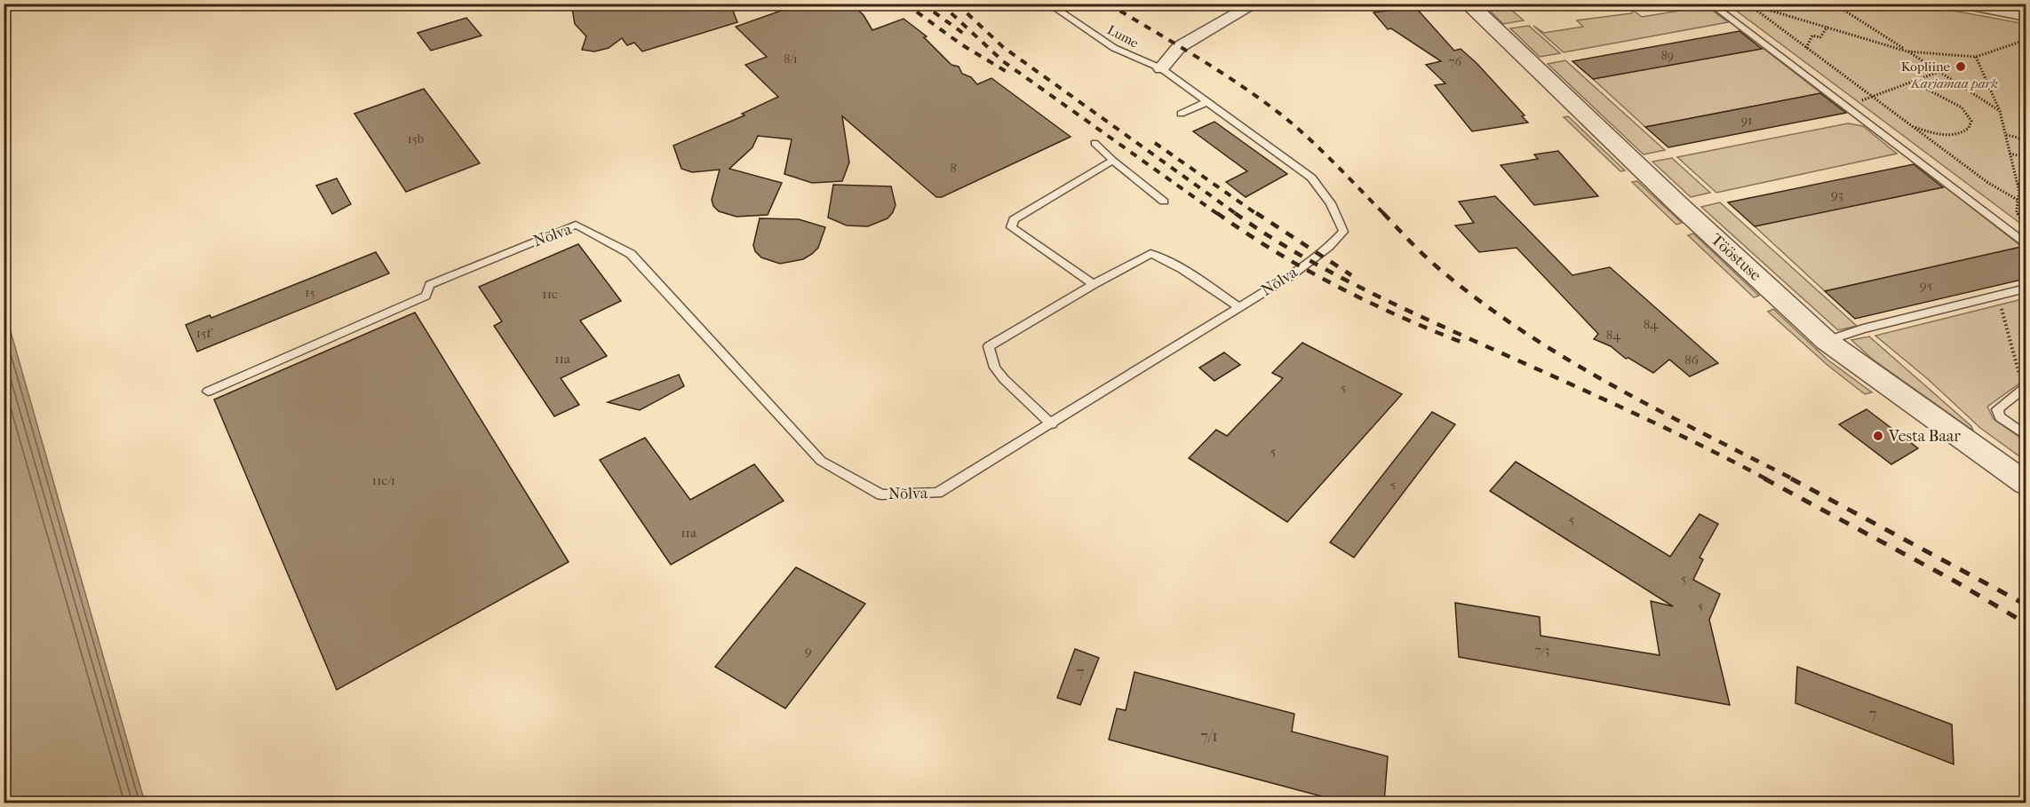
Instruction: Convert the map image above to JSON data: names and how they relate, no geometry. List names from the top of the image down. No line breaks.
{"streets":{"street":["Tööstuse"],"lane":["Lume","Nõlva"]},"crossings":[["Lume","Nõlva"]],"parks":["Karjamaa park"],"places":["Kopliine","Vesta Baar"],"house_numbers":["89","8/1","76","91","15b","8","93","95","15","11c","84","15f","84","11a","86","5","5","11c/1","5","5","11a","5","5","7/3","9","7","7","7/1"]}
